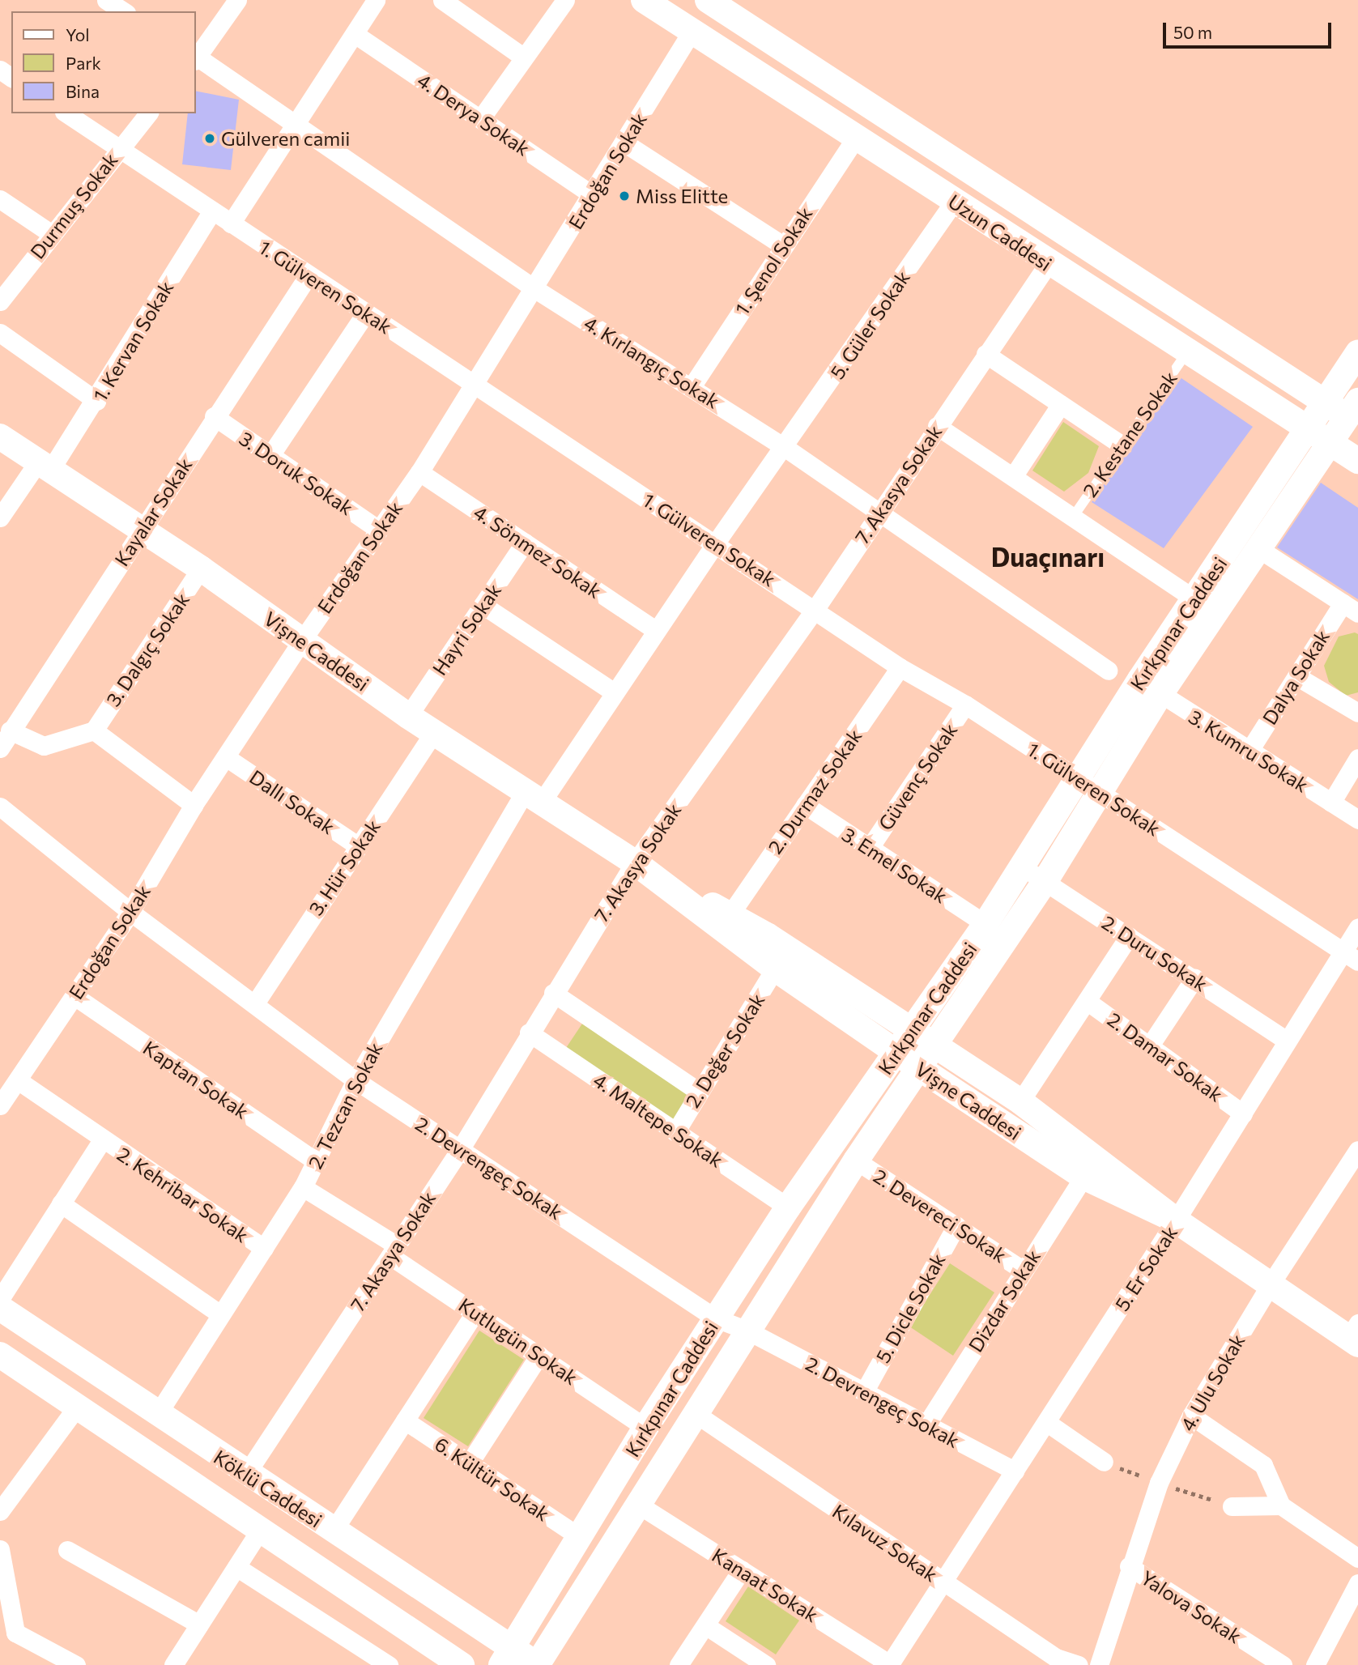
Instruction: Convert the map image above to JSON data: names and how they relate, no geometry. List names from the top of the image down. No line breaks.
{"streets":{"main road":["Uzun Caddesi","Kırkpınar Caddesi","Vişne Caddesi","Köklü Caddesi"],"street":["4. Derya Sokak","Erdoğan Sokak","Durmuş Sokak","1. Şenol Sokak","1. Gülveren Sokak","5. Güler Sokak","1. Kervan Sokak","4. Kırlangıç Sokak","2. Kestane Sokak","3. Doruk Sokak","7. Akasya Sokak","Kayalar Sokak","4. Sönmez Sokak","Hayri Sokak","3. Dalgıç Sokak","Dalya Sokak","3. Kumru Sokak","Güvenç Sokak","2. Durmaz Sokak","Dallı Sokak","3. Emel Sokak","3. Hür Sokak","2. Duru Sokak","2. Değer Sokak","2. Damar Sokak","Kaptan Sokak","2. Tezcan Sokak","4. Maltepe Sokak","2. Devrengeç Sokak","2. Kehribar Sokak","2. Devereci Sokak","5. Er Sokak","Dizdar Sokak","5. Dicle Sokak","Kutlugün Sokak","4. Ulu Sokak","6. Kültür Sokak","Kılavuz Sokak","Kanaat Sokak","Yalova Sokak"]},"crossings":[["4. Derya Sokak","Erdoğan Sokak"],["Erdoğan Sokak","Uzun Caddesi"],["Erdoğan Sokak","1. Gülveren Sokak"],["Erdoğan Sokak","4. Kırlangıç Sokak"],["Erdoğan Sokak","3. Doruk Sokak"],["Erdoğan Sokak","4. Sönmez Sokak"],["Erdoğan Sokak","Vişne Caddesi"],["Erdoğan Sokak","Dallı Sokak"],["Erdoğan Sokak","Kaptan Sokak"],["Erdoğan Sokak","2. Devrengeç Sokak"],["Erdoğan Sokak","2. Kehribar Sokak"],["Durmuş Sokak","1. Gülveren Sokak"],["Uzun Caddesi","1. Şenol Sokak"],["Uzun Caddesi","5. Güler Sokak"],["Uzun Caddesi","2. Kestane Sokak"],["Uzun Caddesi","7. Akasya Sokak"],["Uzun Caddesi","Kırkpınar Caddesi"],["1. Şenol Sokak","4. Kırlangıç Sokak"],["1. Gülveren Sokak","5. Güler Sokak"],["1. Gülveren Sokak","1. Kervan Sokak"],["1. Gülveren Sokak","7. Akasya Sokak"],["1. Gülveren Sokak","Kayalar Sokak"],["1. Gülveren Sokak","Kırkpınar Caddesi"],["1. Gülveren Sokak","Güvenç Sokak"],["1. Gülveren Sokak","2. Durmaz Sokak"],["1. Gülveren Sokak","5. Er Sokak"],["5. Güler Sokak","4. Kırlangıç Sokak"],["5. Güler Sokak","4. Sönmez Sokak"],["5. Güler Sokak","2. Tezcan Sokak"],["1. Kervan Sokak","Vişne Caddesi"],["4. Kırlangıç Sokak","7. Akasya Sokak"],["2. Kestane Sokak","7. Akasya Sokak"],["2. Kestane Sokak","Kırkpınar Caddesi"],["3. Doruk Sokak","Kayalar Sokak"],["7. Akasya Sokak","Vişne Caddesi"],["7. Akasya Sokak","4. Maltepe Sokak"],["7. Akasya Sokak","2. Devrengeç Sokak"],["7. Akasya Sokak","Kutlugün Sokak"],["7. Akasya Sokak","Köklü Caddesi"],["Kayalar Sokak","Vişne Caddesi"],["4. Sönmez Sokak","Hayri Sokak"],["4. Sönmez Sokak","2. Tezcan Sokak"],["Kırkpınar Caddesi","Vişne Caddesi"],["Kırkpınar Caddesi","3. Kumru Sokak"],["Kırkpınar Caddesi","3. Emel Sokak"],["Kırkpınar Caddesi","2. Duru Sokak"],["Kırkpınar Caddesi","4. Maltepe Sokak"],["Kırkpınar Caddesi","2. Devrengeç Sokak"],["Kırkpınar Caddesi","2. Devereci Sokak"],["Kırkpınar Caddesi","Kutlugün Sokak"],["Kırkpınar Caddesi","6. Kültür Sokak"],["Kırkpınar Caddesi","Köklü Caddesi"],["Kırkpınar Caddesi","Kılavuz Sokak"],["Kırkpınar Caddesi","Kanaat Sokak"],["Hayri Sokak","Vişne Caddesi"],["3. Dalgıç Sokak","Vişne Caddesi"],["Vişne Caddesi","2. Durmaz Sokak"],["Vişne Caddesi","3. Hür Sokak"],["Vişne Caddesi","2. Değer Sokak"],["Vişne Caddesi","2. Damar Sokak"],["Vişne Caddesi","2. Tezcan Sokak"],["Vişne Caddesi","5. Er Sokak"],["Vişne Caddesi","Dizdar Sokak"],["Vişne Caddesi","4. Ulu Sokak"],["Dalya Sokak","3. Kumru Sokak"],["Güvenç Sokak","3. Emel Sokak"],["2. Durmaz Sokak","3. Emel Sokak"],["Dallı Sokak","3. Hür Sokak"],["3. Hür Sokak","2. Devrengeç Sokak"],["2. Duru Sokak","2. Damar Sokak"],["2. Duru Sokak","5. Er Sokak"],["2. Değer Sokak","4. Maltepe Sokak"],["2. Damar Sokak","5. Er Sokak"],["Kaptan Sokak","2. Tezcan Sokak"],["2. Tezcan Sokak","2. Devrengeç Sokak"],["2. Tezcan Sokak","2. Kehribar Sokak"],["2. Tezcan Sokak","Kutlugün Sokak"],["2. Tezcan Sokak","Köklü Caddesi"],["2. Devrengeç Sokak","5. Er Sokak"],["2. Devrengeç Sokak","Dizdar Sokak"],["2. Devrengeç Sokak","5. Dicle Sokak"],["2. Devereci Sokak","Dizdar Sokak"],["2. Devereci Sokak","5. Dicle Sokak"],["5. Er Sokak","Kılavuz Sokak"],["5. Er Sokak","Kanaat Sokak"],["4. Ulu Sokak","Yalova Sokak"]],"districts":["Duaçınarı"],"places":["Gülveren camii","Miss Elitte"],"legend":["Yol","Park","Bina"],"scale_bar":"50 m"}
